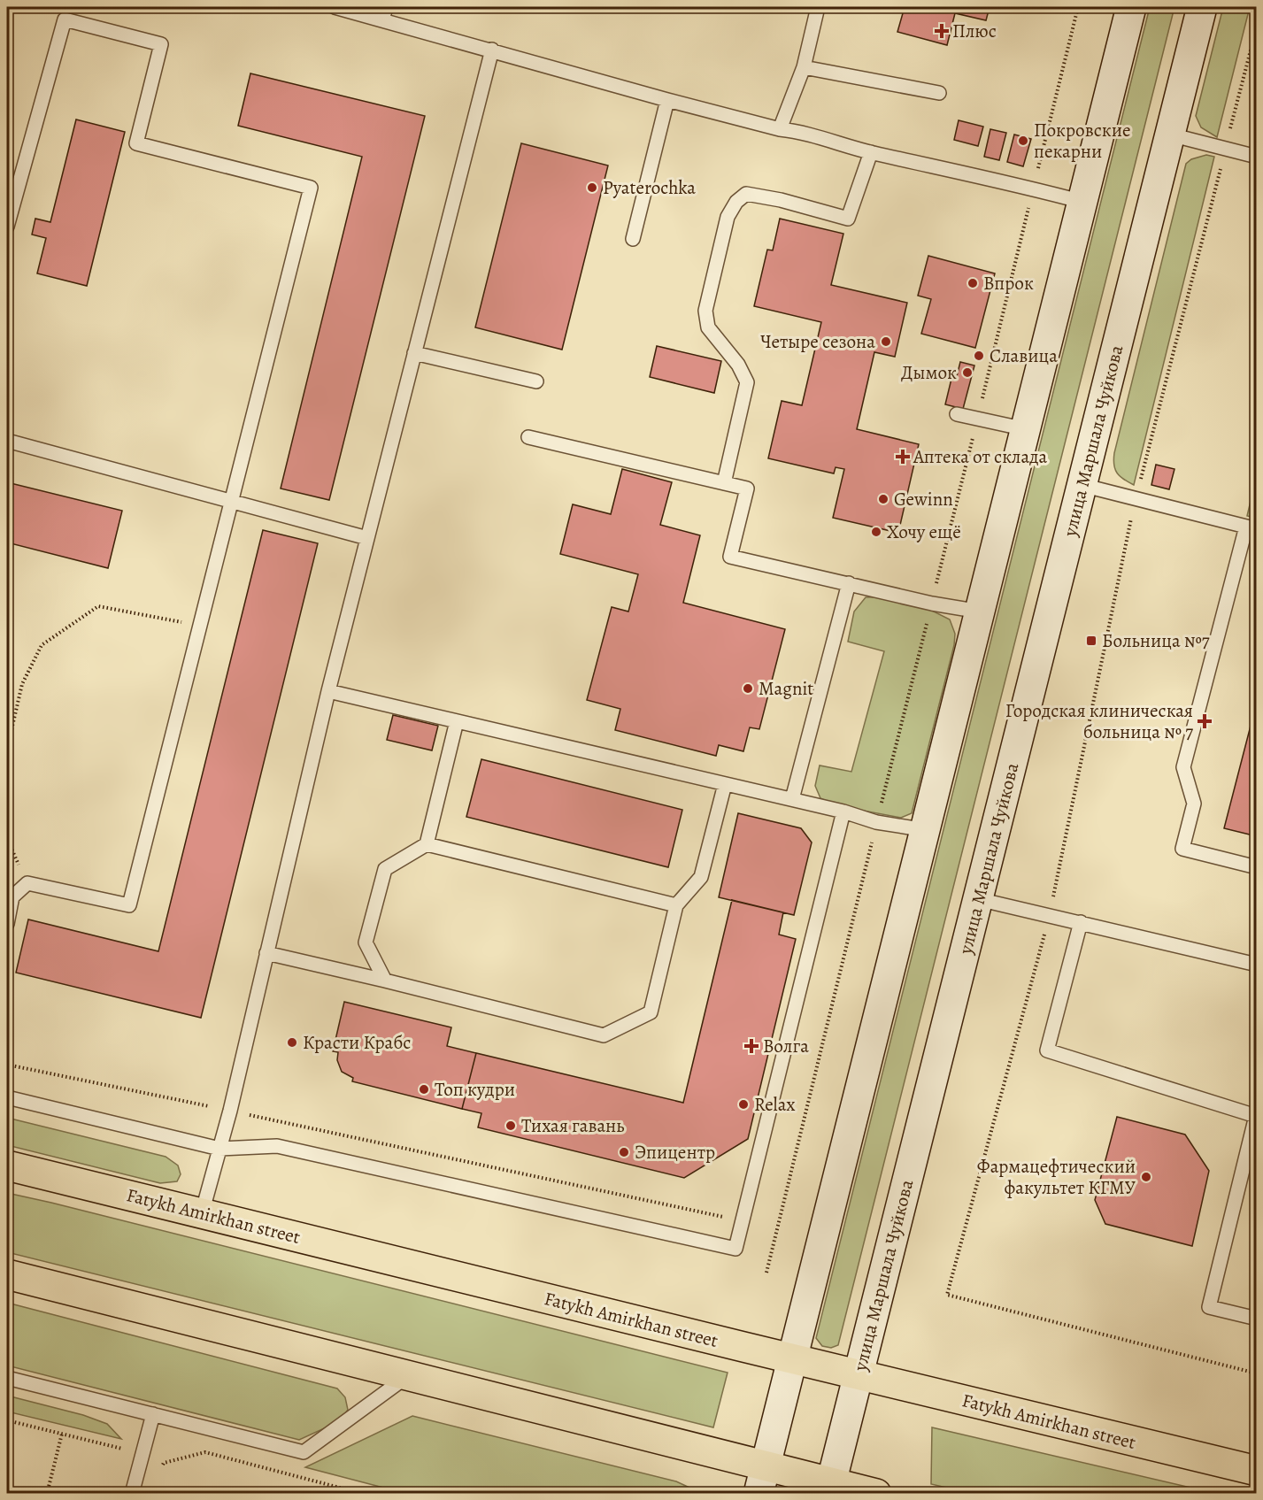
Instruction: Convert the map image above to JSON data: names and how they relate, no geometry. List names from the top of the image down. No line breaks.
{"streets":{"main road":["улица Маршала Чуйкова","Fatykh Amirkhan street"]},"crossings":[["улица Маршала Чуйкова","Fatykh Amirkhan street"]],"places":{"health":["Плюс","Аптека от склада","Городская клиническая больница № 7","Волга"],"other":["Покровские пекарни","Pyaterochka","Впрок","Четыре сезона","Славица","Дымок","Gewinn","Хочу ещё","Magnit","Красти Крабс","Топ кудри","Relax","Тихая гавань","Эпицентр","Фармацефтический факультет КГМУ"],"transit":["Больница №7"]}}
